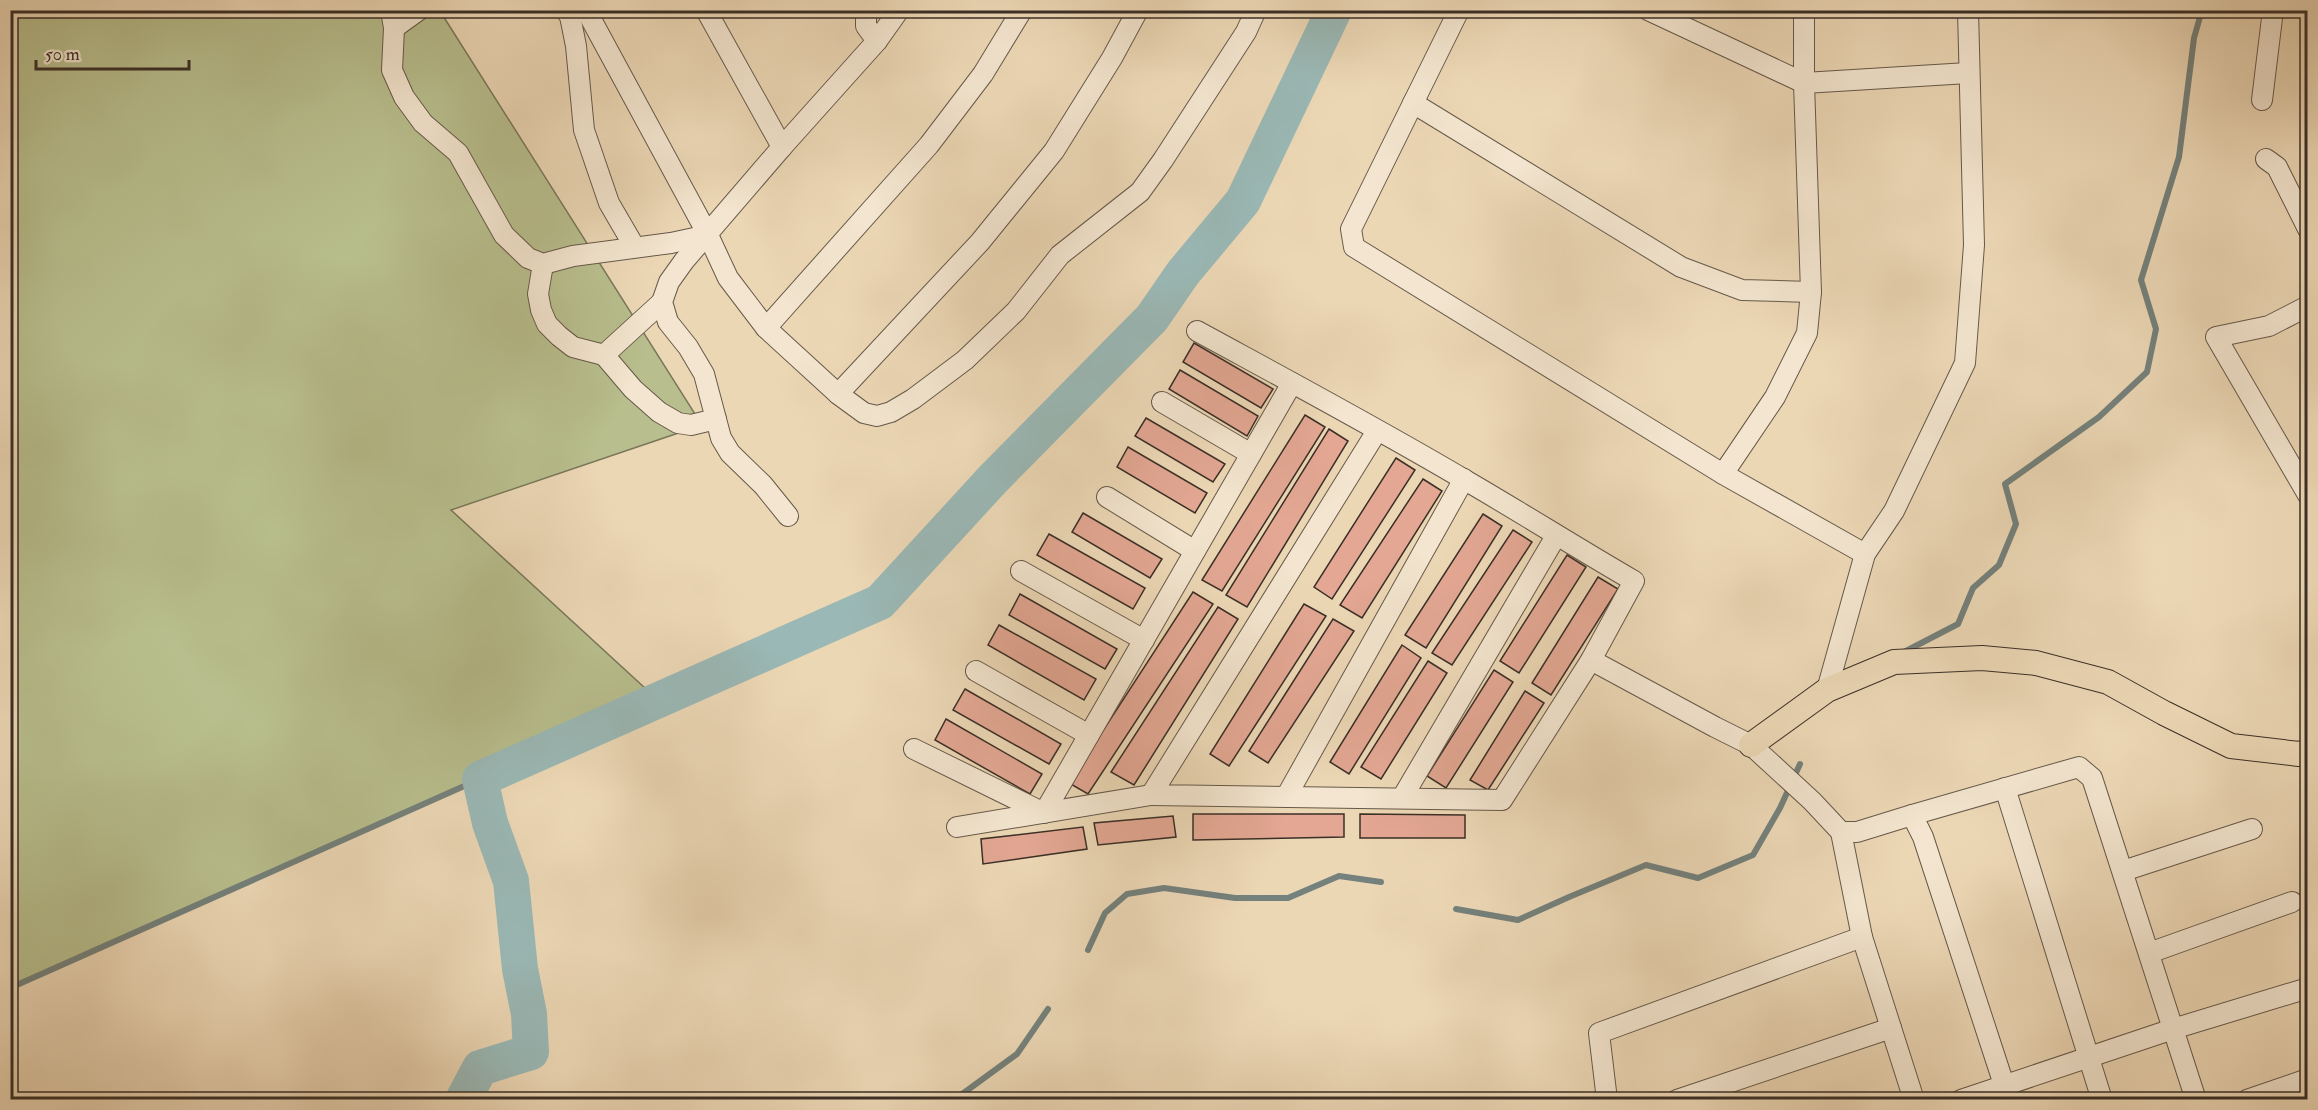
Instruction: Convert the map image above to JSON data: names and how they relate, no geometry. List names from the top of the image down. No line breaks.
{"scale_bar":"50 m"}
